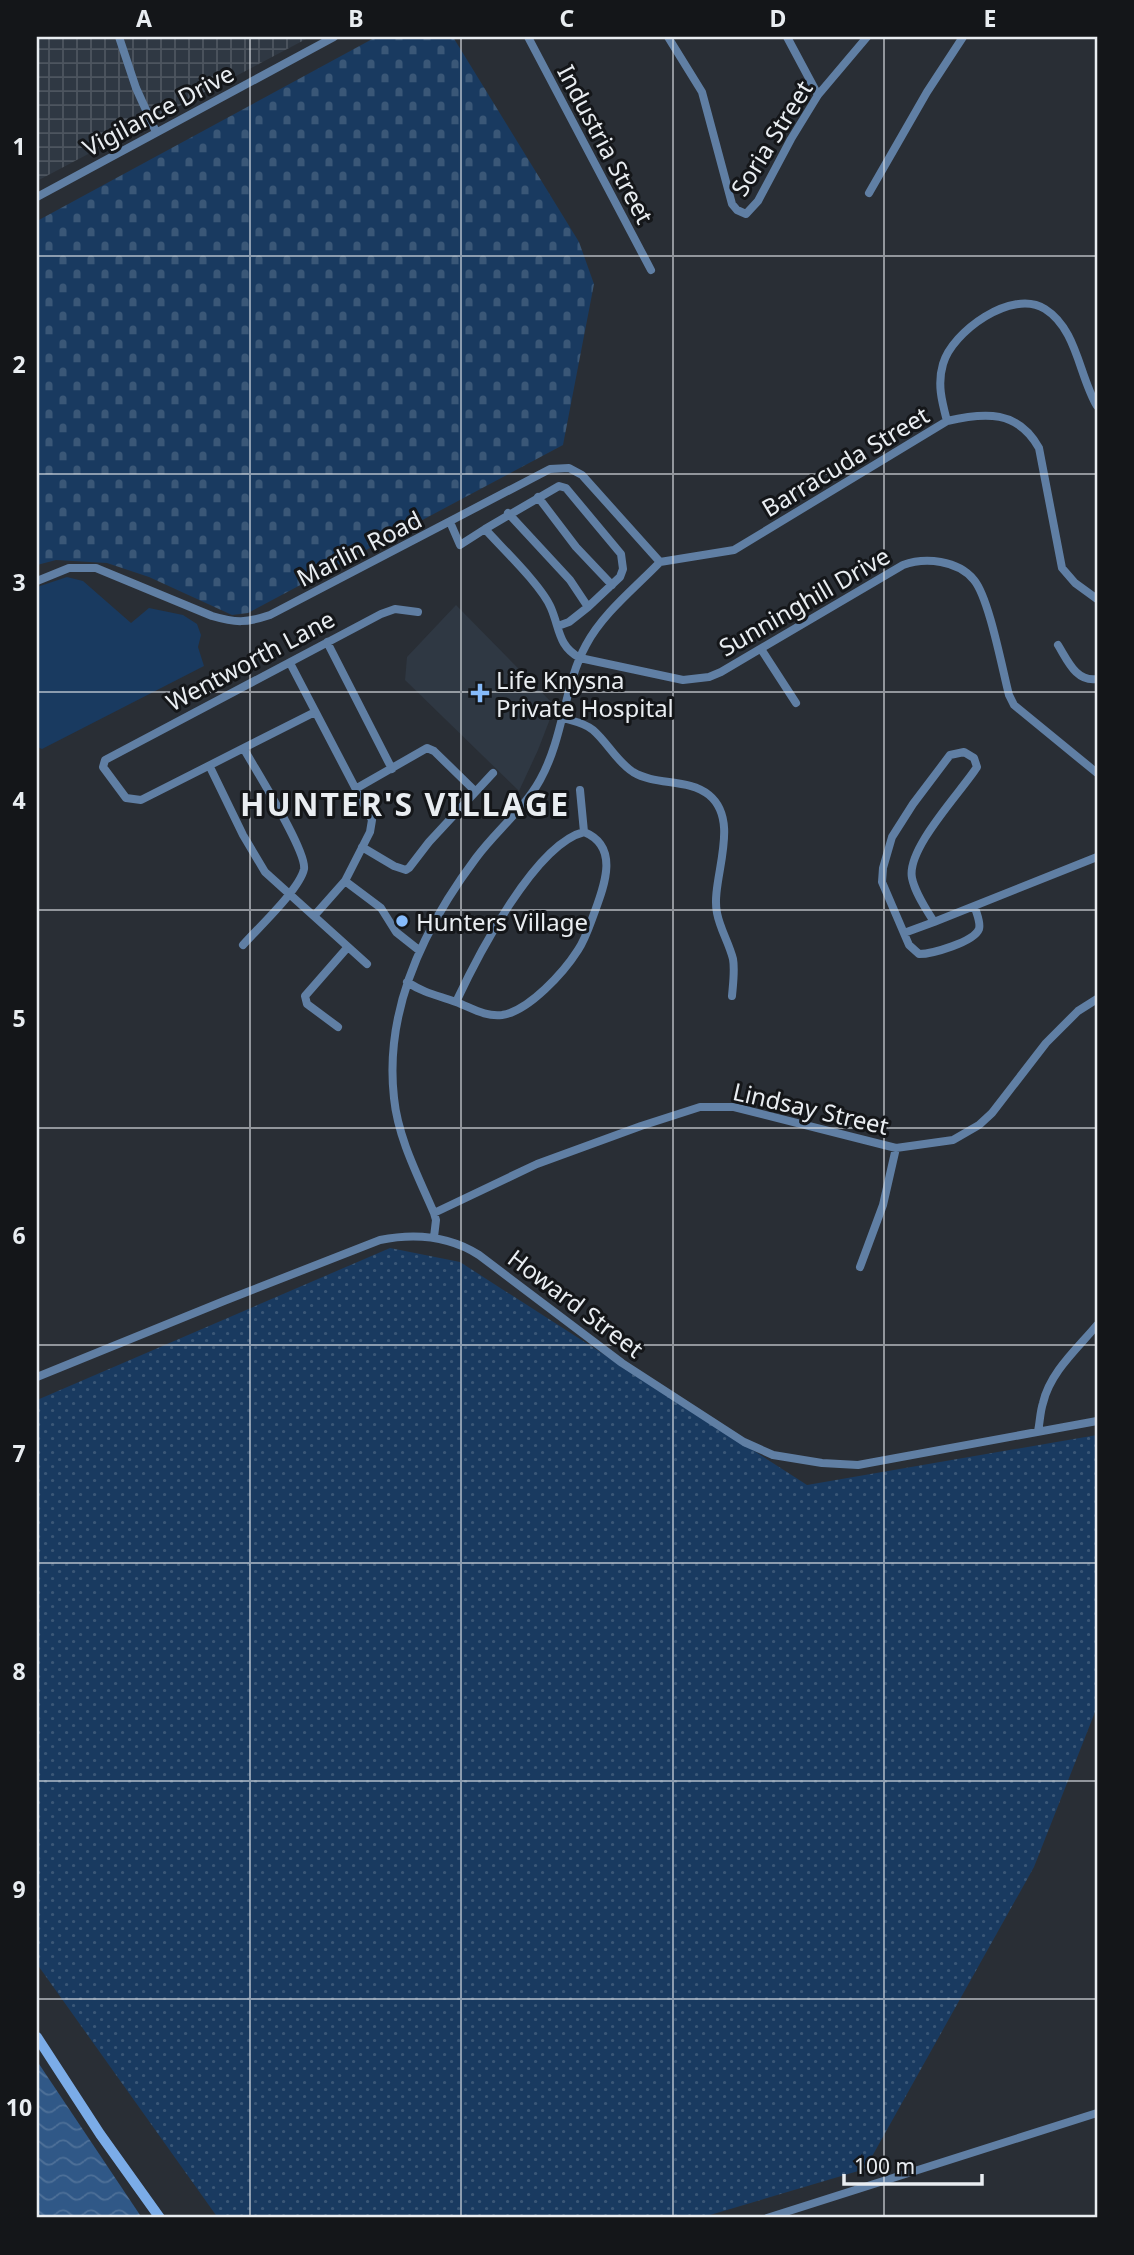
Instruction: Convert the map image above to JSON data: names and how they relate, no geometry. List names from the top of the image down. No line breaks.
{"streets":{"street":["Vigilance Drive","Soria Street","Industria Street","Barracuda Street","Marlin Road","Sunninghill Drive","Wentworth Lane","Lindsay Street","Howard Street"]},"crossings":[["Barracuda Street","Marlin Road"]],"districts":["HUNTER'S VILLAGE"],"places":{"health":["Life Knysna Private Hospital"],"other":["Hunters Village"]},"scale_bar":"100 m","grid":{"columns":["A","B","C","D","E"],"rows":["1","2","3","4","5","6","7","8","9","10"]}}
